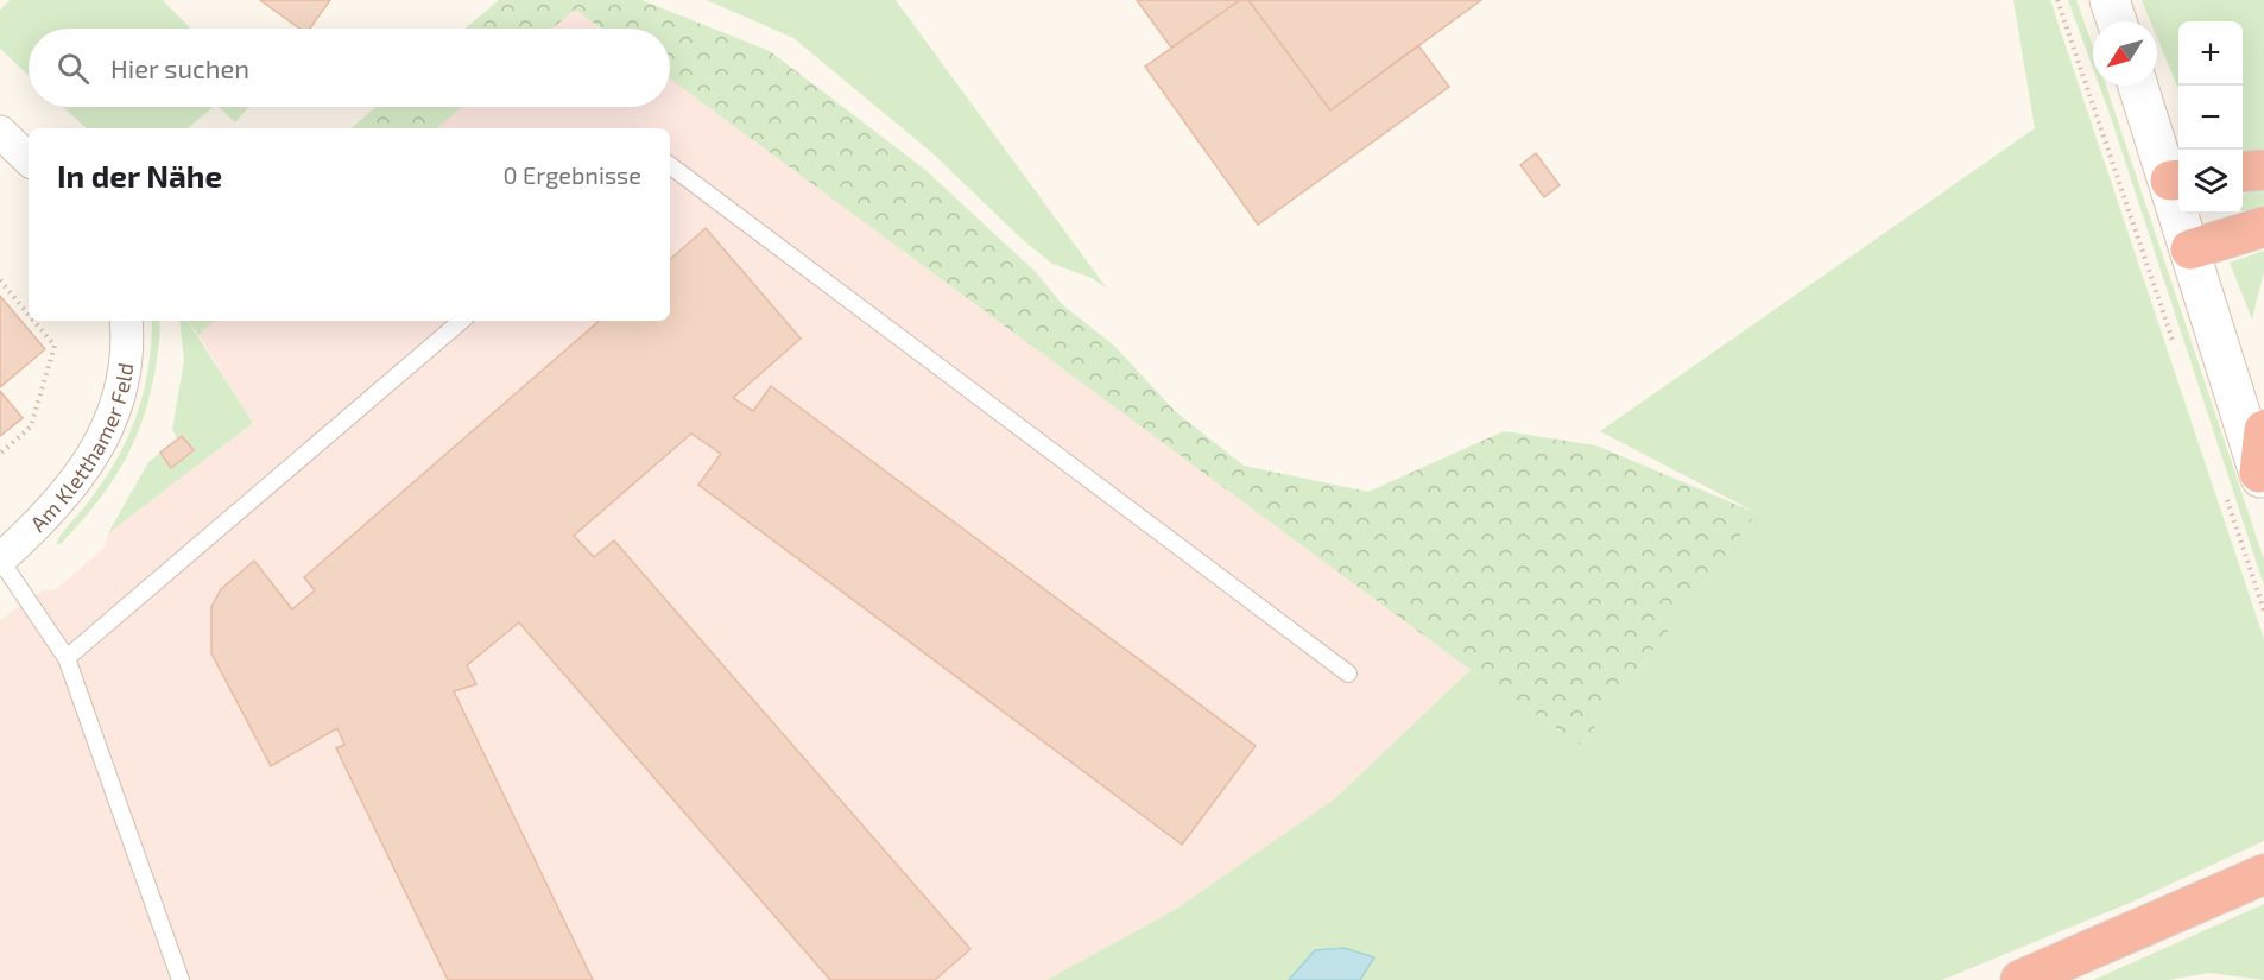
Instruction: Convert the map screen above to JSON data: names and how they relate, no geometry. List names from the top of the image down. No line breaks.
{"streets":{"street":["Am Kletthamer Feld"]},"north":"bottom left","page":{"map_buttons":["+","−"],"search":"Hier suchen","heading":["In der Nähe","0 Ergebnisse"]}}
